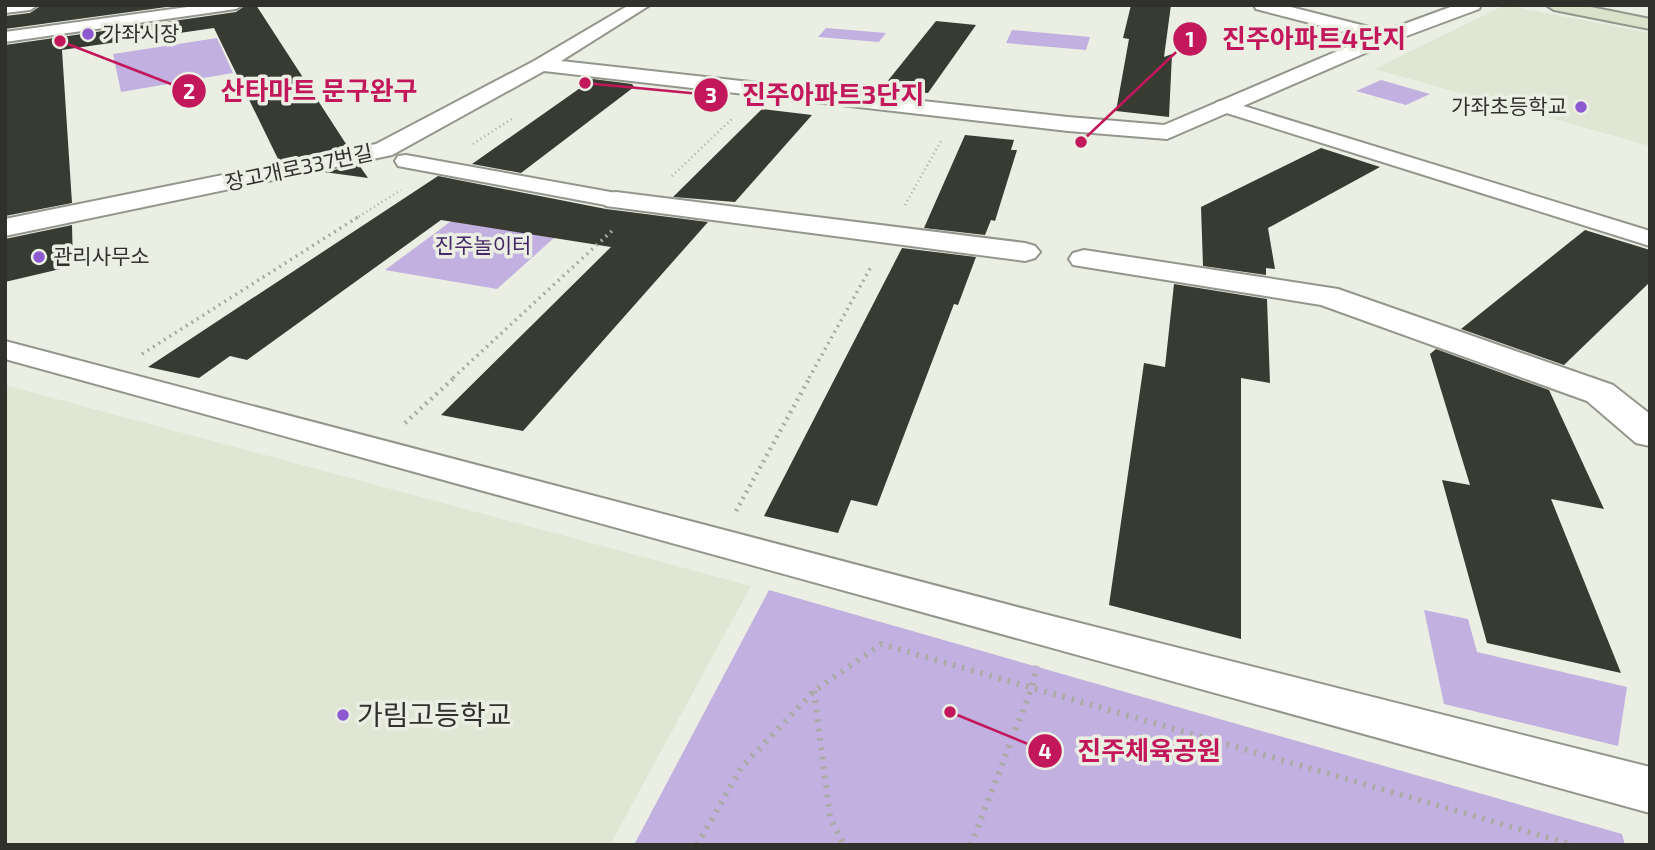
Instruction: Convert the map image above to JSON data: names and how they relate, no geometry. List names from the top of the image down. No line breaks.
{"streets":{"street":["장고개로337번길"]},"parks":["진주놀이터"],"places":["가좌시장","산타마트 문구완구","진주아파트3단지","가좌초등학교","진주아파트4단지","관리사무소","진주체육공원","가림고등학교"]}
